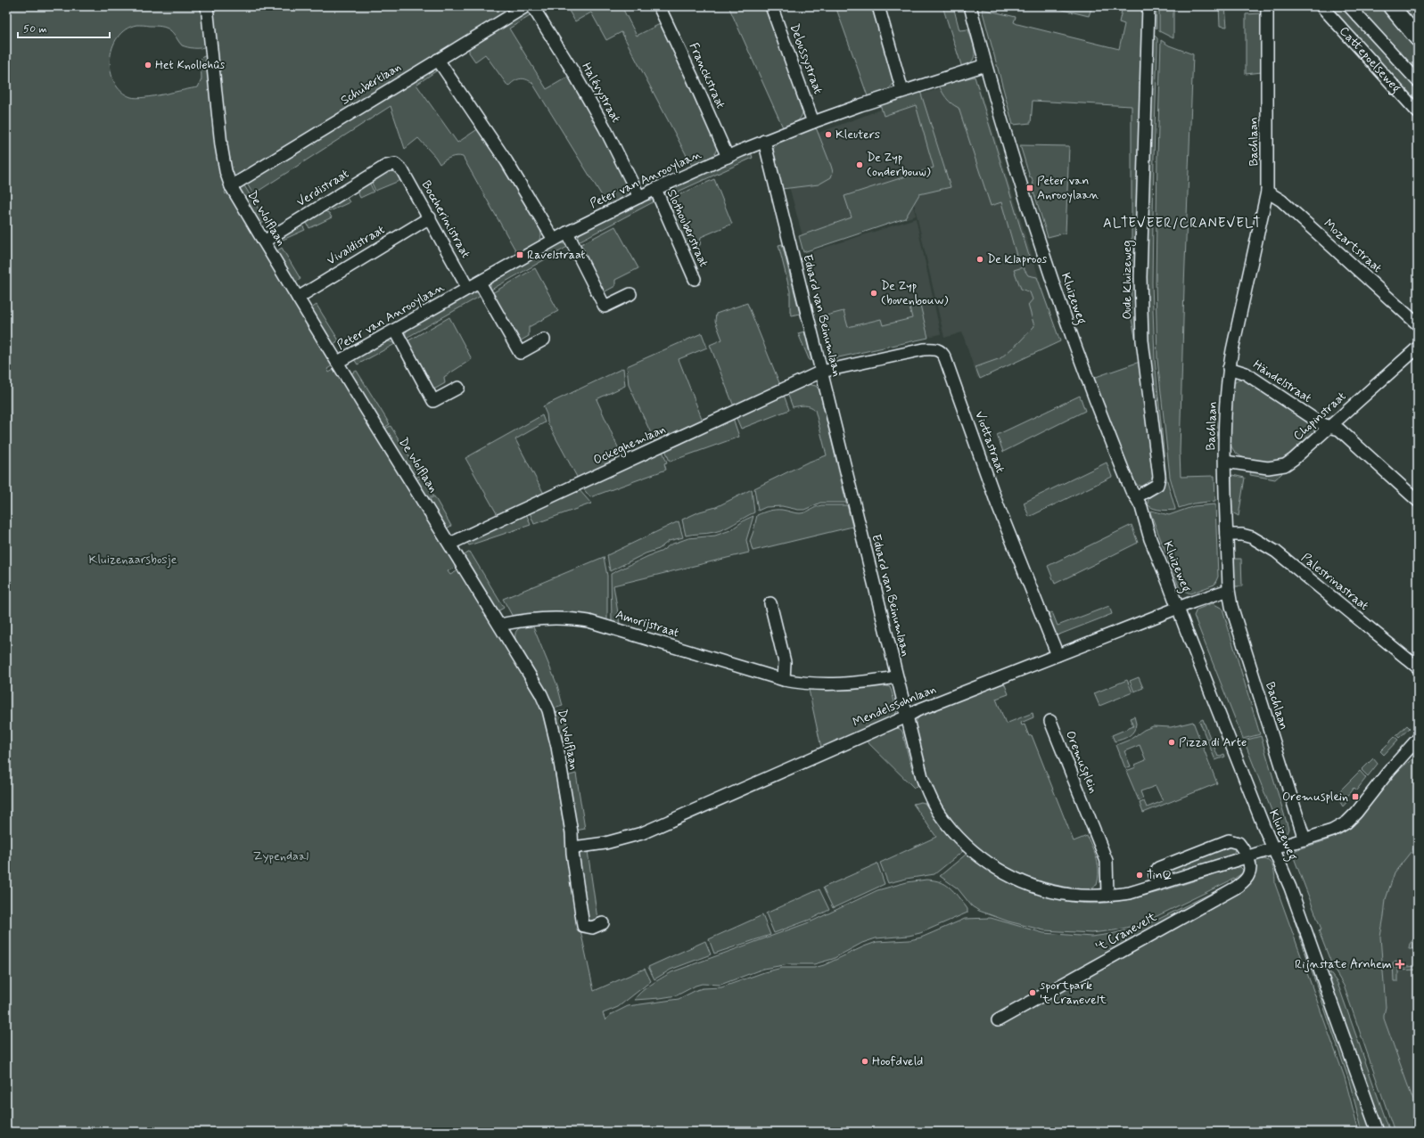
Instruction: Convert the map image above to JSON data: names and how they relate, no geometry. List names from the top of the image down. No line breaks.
{"streets":{"street":["Debussystraat","Cattepoelseweg","Franckstraat","Schubertlaan","Halévystraat","Bachlaan","Peter van Anrooylaan","Verdistraat","De Wolflaan","Boccherinistraat","Slothouberstraat","Vivaldistraat","Mozartstraat","Oude Kluizeweg","Kluizeweg","Eduard van Beinumlaan","Händelstraat","Chopinstraat","Viottastraat","Ockeghemlaan","Palestrinastraat","Amorijstraat","Mendelssohnlaan","Oremusplein","'t Cranevelt"]},"crossings":[["Debussystraat","Peter van Anrooylaan"],["Franckstraat","Peter van Anrooylaan"],["Schubertlaan","De Wolflaan"],["Halévystraat","Peter van Anrooylaan"],["Bachlaan","Mozartstraat"],["Bachlaan","Eduard van Beinumlaan"],["Bachlaan","Händelstraat"],["Bachlaan","Chopinstraat"],["Bachlaan","Palestrinastraat"],["Bachlaan","Mendelssohnlaan"],["Peter van Anrooylaan","De Wolflaan"],["Peter van Anrooylaan","Boccherinistraat"],["Peter van Anrooylaan","Slothouberstraat"],["Peter van Anrooylaan","Kluizeweg"],["Peter van Anrooylaan","Eduard van Beinumlaan"],["Verdistraat","De Wolflaan"],["Verdistraat","Boccherinistraat"],["De Wolflaan","Vivaldistraat"],["De Wolflaan","Ockeghemlaan"],["De Wolflaan","Amorijstraat"],["De Wolflaan","Mendelssohnlaan"],["Boccherinistraat","Vivaldistraat"],["Oude Kluizeweg","Kluizeweg"],["Kluizeweg","Eduard van Beinumlaan"],["Kluizeweg","Mendelssohnlaan"],["Eduard van Beinumlaan","Viottastraat"],["Eduard van Beinumlaan","Ockeghemlaan"],["Eduard van Beinumlaan","Amorijstraat"],["Eduard van Beinumlaan","Mendelssohnlaan"],["Eduard van Beinumlaan","Oremusplein"],["Eduard van Beinumlaan","'t Cranevelt"],["Händelstraat","Chopinstraat"],["Viottastraat","Ockeghemlaan"],["Viottastraat","Mendelssohnlaan"]],"districts":["ALTEVEER/CRANEVELT"],"parks":["Kluizenaarsbosje","Zypendaal"],"places":{"other":["Het Knollehûs","Kleuters","De Zyp (onderbouw)","De Klaproos","De Zyp (bovenbouw)","Pizza di Arte","TinQ","sportpark 't Cranevelt","Hoofdveld"],"transit":["Peter van Anrooylaan","Ravelstraat","Oremusplein"],"health":["Rijnstate Arnhem"]},"scale_bar":"50 m"}
